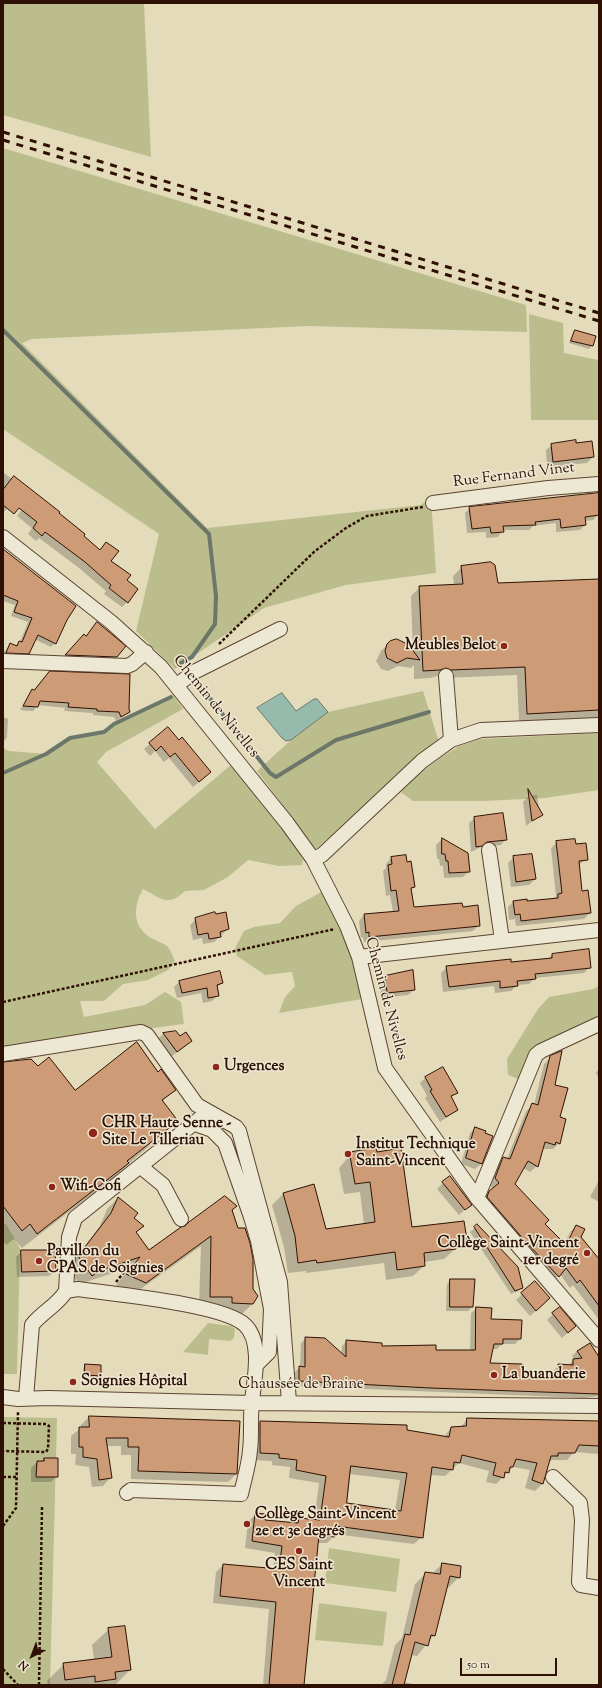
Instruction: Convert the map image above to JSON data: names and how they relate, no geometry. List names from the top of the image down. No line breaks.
{"streets":{"street":["Rue Fernand Vinet","Chemin de Nivelles","Chaussée de Braine"]},"places":["Meubles Belot","Urgences","CHR Haute Senne - Site Le Tilleriau","Institut Technique Saint-Vincent","Wifi-Cofi","Collège Saint-Vincent 1er degré","Pavillon du CPAS de Soignies","La buanderie","Soignies Hôpital","Collège Saint-Vincent 2e et 3e degrés","CES Saint Vincent"],"scale_bar":"50 m","north":"bottom left"}
